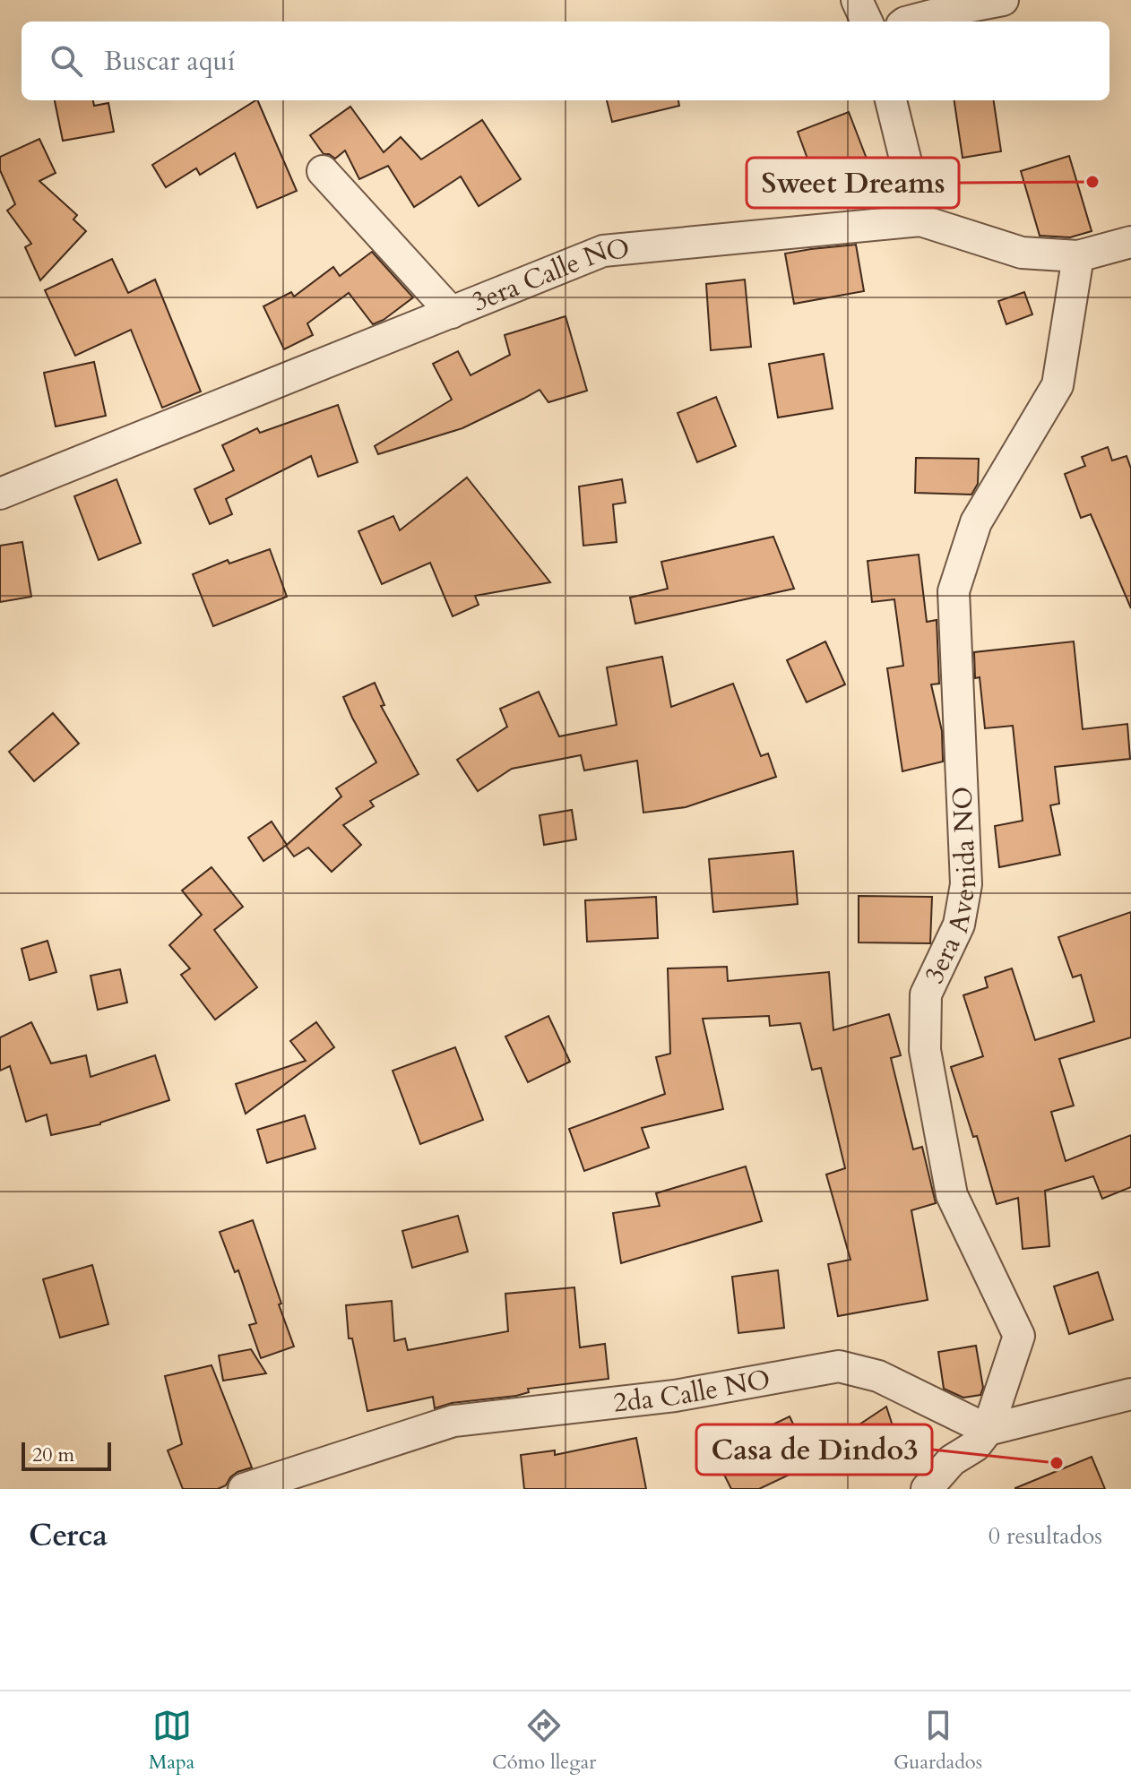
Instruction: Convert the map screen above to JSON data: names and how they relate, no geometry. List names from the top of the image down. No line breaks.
{"streets":{"street":["3era Calle NO","3era Avenida NO","2da Calle NO"]},"crossings":[["3era Calle NO","3era Avenida NO"],["3era Avenida NO","2da Calle NO"]],"places":["Sweet Dreams","Casa de Dindo3"],"scale_bar":"20 m","page":{"search":"Buscar aquí","scale":"20 m","heading":["Cerca","0 resultados"],"nav":["Mapa","Cómo llegar","Guardados"]}}
